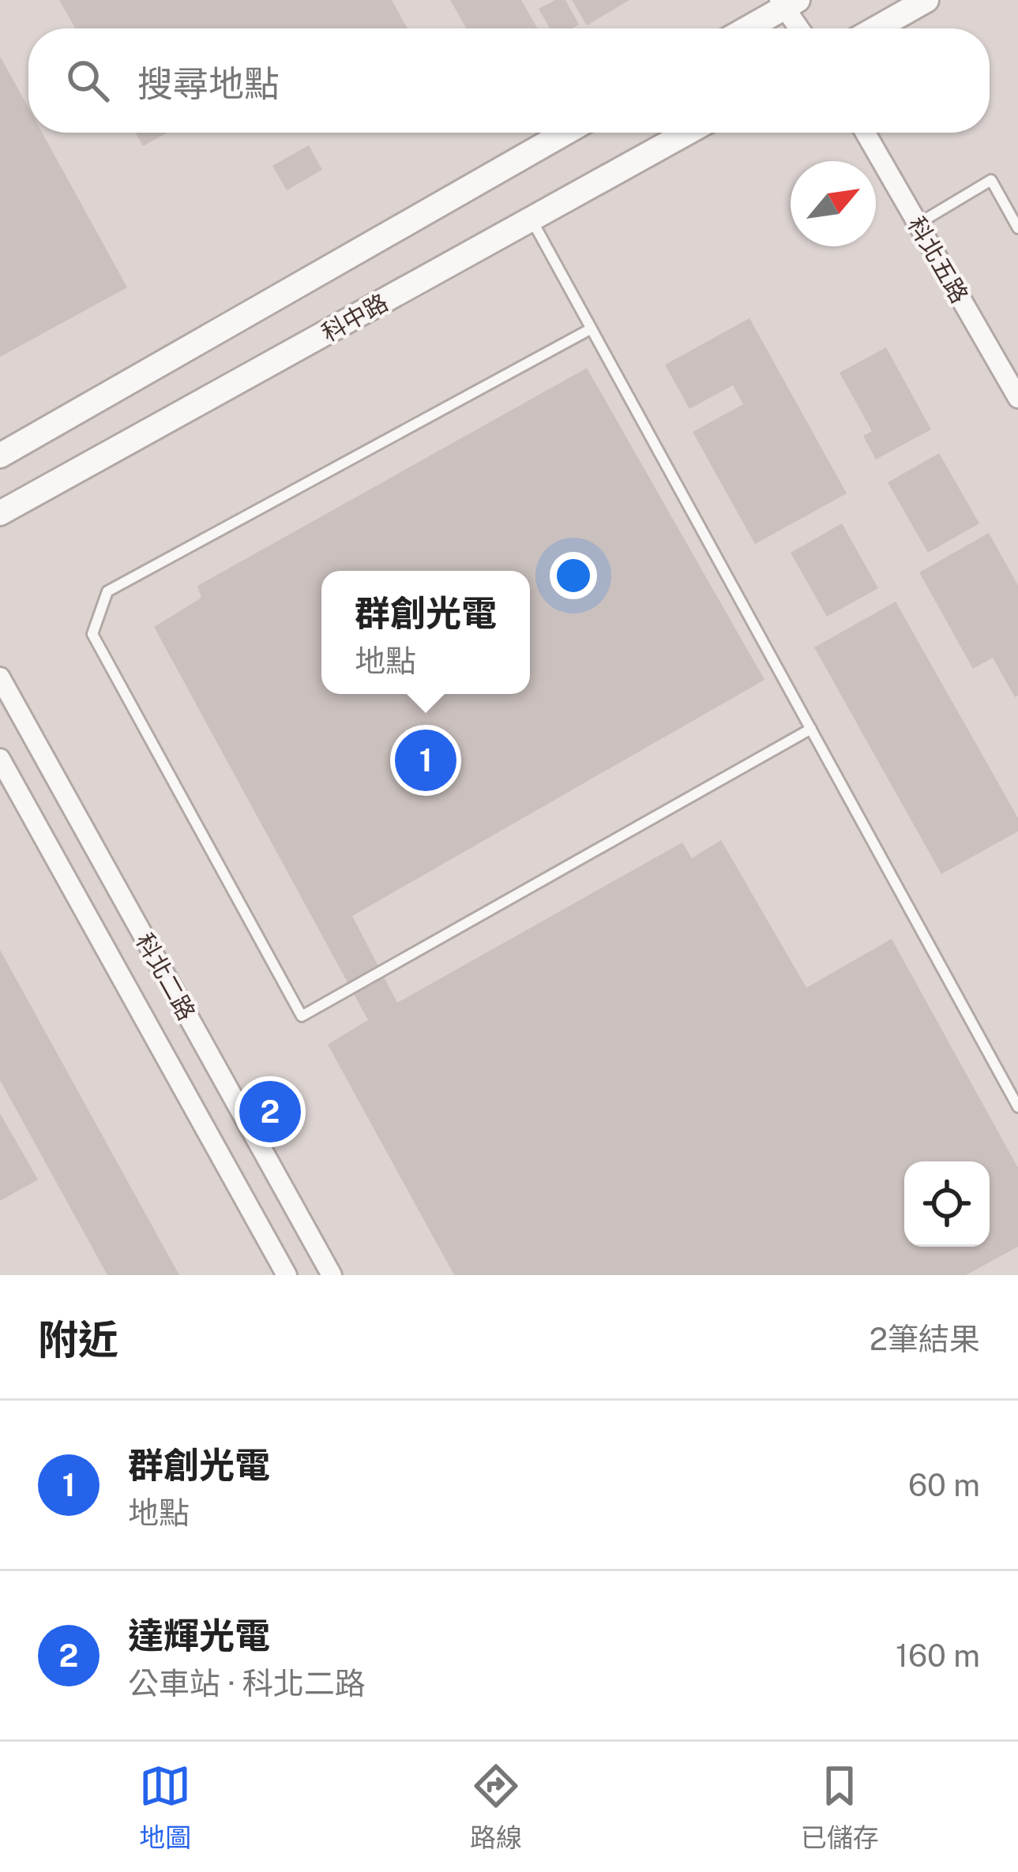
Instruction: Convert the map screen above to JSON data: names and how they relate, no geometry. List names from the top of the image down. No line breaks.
{"streets":{"street":["科北五路","科中路","科北二路"]},"north":"top right","page":{"search":"搜尋地點","popup":["群創光電","地點"],"pins":["1","2"],"heading":["附近","2筆結果"],"list":[{"mark":"1","name":"群創光電","note":"地點","value":"60 m"},{"mark":"2","name":"達輝光電","note":"公車站 · 科北二路","value":"160 m"}],"nav":["地圖","路線","已儲存"]}}
